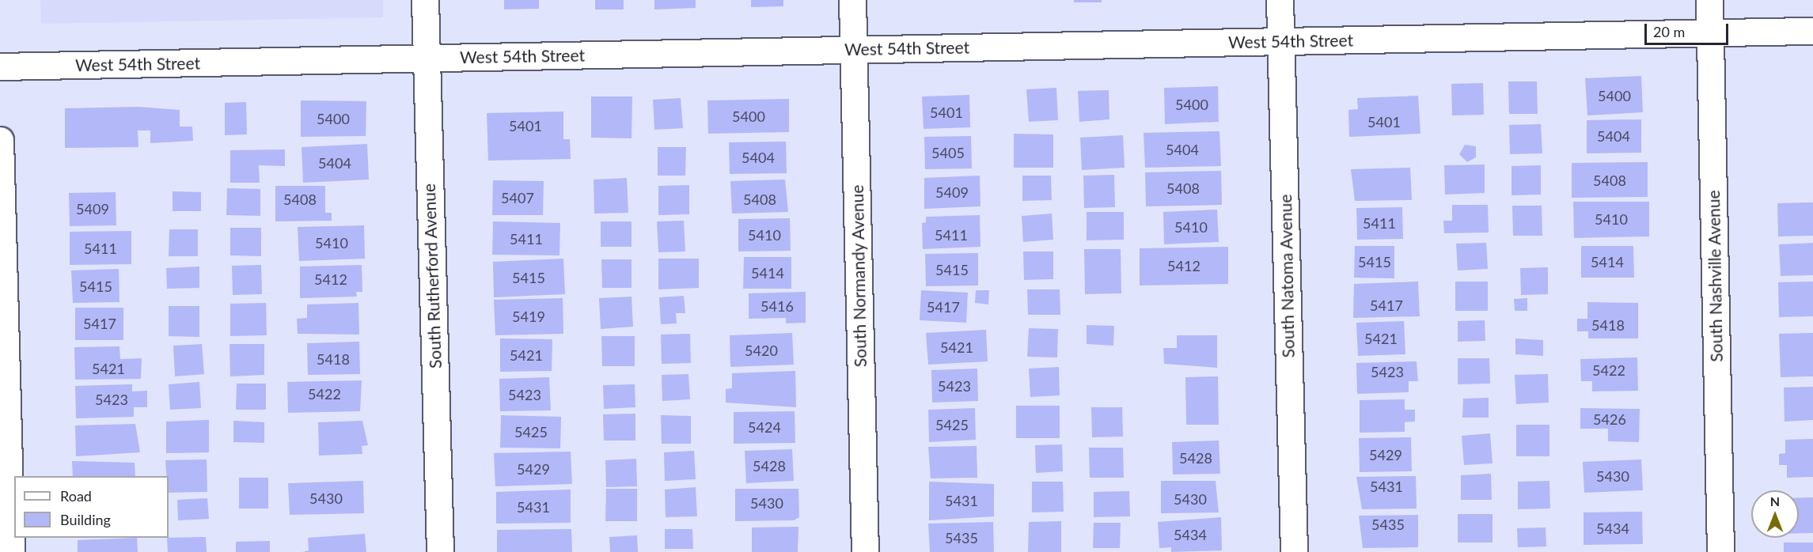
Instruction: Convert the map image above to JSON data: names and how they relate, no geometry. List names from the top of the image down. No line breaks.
{"streets":{"street":["West 54th Street","South Rutherford Avenue","South Normandy Avenue","South Natoma Avenue","South Nashville Avenue"]},"crossings":[["West 54th Street","South Rutherford Avenue"],["West 54th Street","South Normandy Avenue"],["West 54th Street","South Natoma Avenue"],["West 54th Street","South Nashville Avenue"]],"house_numbers":["5400","5400","5401","5400","5400","5401","5401","5404","5404","5405","5404","5404","5408","5408","5409","5407","5408","5408","5409","5410","5411","5410","5410","5411","5411","5410","5411","5415","5414","5412","5415","5414","5415","5412","5415","5417","5416","5417","5419","5417","5418","5421","5421","5420","5421","5418","5421","5422","5423","5423","5422","5423","5423","5426","5425","5424","5425","5429","5428","5428","5429","5430","5431","5430","5430","5431","5430","5431","5435","5434","5434","5435"],"legend":["Road","Building"],"scale_bar":"20 m","north":"top"}
